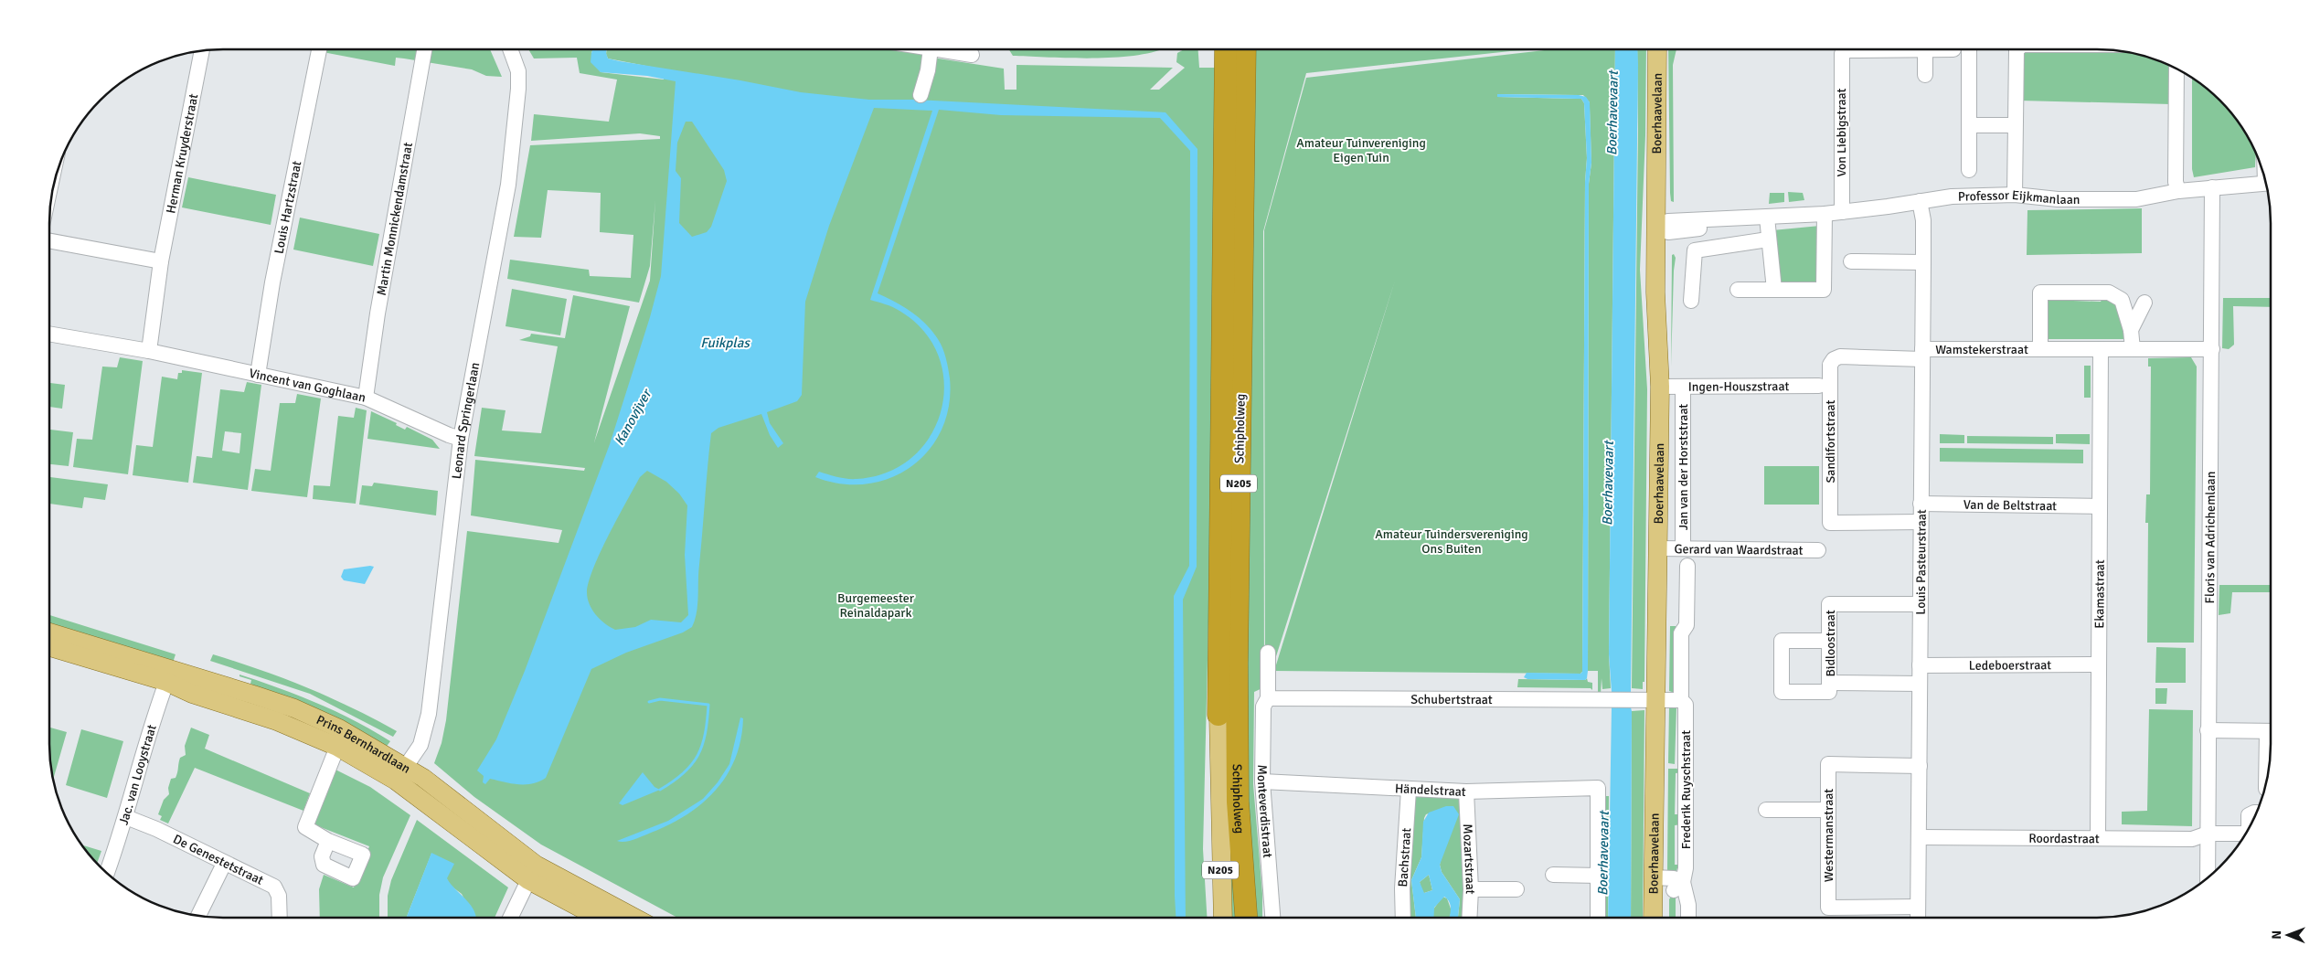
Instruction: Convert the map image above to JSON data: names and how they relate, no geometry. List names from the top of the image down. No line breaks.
{"streets":{"highway":["Schipholweg","N205"],"main road":["Boerhaavelaan","Prins Bernhardlaan"],"street":["Von Liebigstraat","Herman Kruyderstraat","Professor Eijkmanlaan","Louis Hartzstraat","Martin Monnickendamstraat","Wamstekerstraat","Vincent van Goghlaan","Ingen-Houszstraat","Leonard Springerlaan","Sandifortstraat","Jan van der Horststraat","Van de Beltstraat","Floris van Adrichemlaan","Gerard van Waardstraat","Louis Pasteurstraat","Ekamastraat","Bidloostraat","Ledeboerstraat","Schubertstraat","Jac. van Looystraat","Händelstraat","Monteverdistraat","Westermanstraat","Roordastraat","Bachstraat","Mozartstraat","De Genestetstraat"]},"crossings":[["Boerhaavelaan","Professor Eijkmanlaan"],["Boerhaavelaan","Ingen-Houszstraat"],["Boerhaavelaan","Jan van der Horststraat"],["Boerhaavelaan","Gerard van Waardstraat"],["Boerhaavelaan","Schubertstraat"],["Von Liebigstraat","Professor Eijkmanlaan"],["Professor Eijkmanlaan","Floris van Adrichemlaan"],["Professor Eijkmanlaan","Louis Pasteurstraat"],["Louis Hartzstraat","Vincent van Goghlaan"],["Martin Monnickendamstraat","Vincent van Goghlaan"],["Wamstekerstraat","Sandifortstraat"],["Wamstekerstraat","Floris van Adrichemlaan"],["Wamstekerstraat","Louis Pasteurstraat"],["Wamstekerstraat","Ekamastraat"],["Vincent van Goghlaan","Leonard Springerlaan"],["Ingen-Houszstraat","Jan van der Horststraat"],["Leonard Springerlaan","Prins Bernhardlaan"],["Sandifortstraat","Louis Pasteurstraat"],["Jan van der Horststraat","Gerard van Waardstraat"],["Van de Beltstraat","Louis Pasteurstraat"],["Van de Beltstraat","Ekamastraat"],["Floris van Adrichemlaan","Roordastraat"],["Louis Pasteurstraat","Bidloostraat"],["Louis Pasteurstraat","Ledeboerstraat"],["Louis Pasteurstraat","Westermanstraat"],["Louis Pasteurstraat","Roordastraat"],["Ekamastraat","Ledeboerstraat"],["Ekamastraat","Roordastraat"],["Schubertstraat","Monteverdistraat"],["Prins Bernhardlaan","Jac. van Looystraat"],["Jac. van Looystraat","De Genestetstraat"],["Händelstraat","Monteverdistraat"],["Händelstraat","Bachstraat"],["Händelstraat","Mozartstraat"]],"water":["Boerhavevaart","Fuikplas","Kanovijver"],"parks":["Amateur Tuinvereniging Eigen Tuin","Amateur Tuindersvereniging Ons Buiten","Burgemeester Reinaldapark"],"north":"left"}
